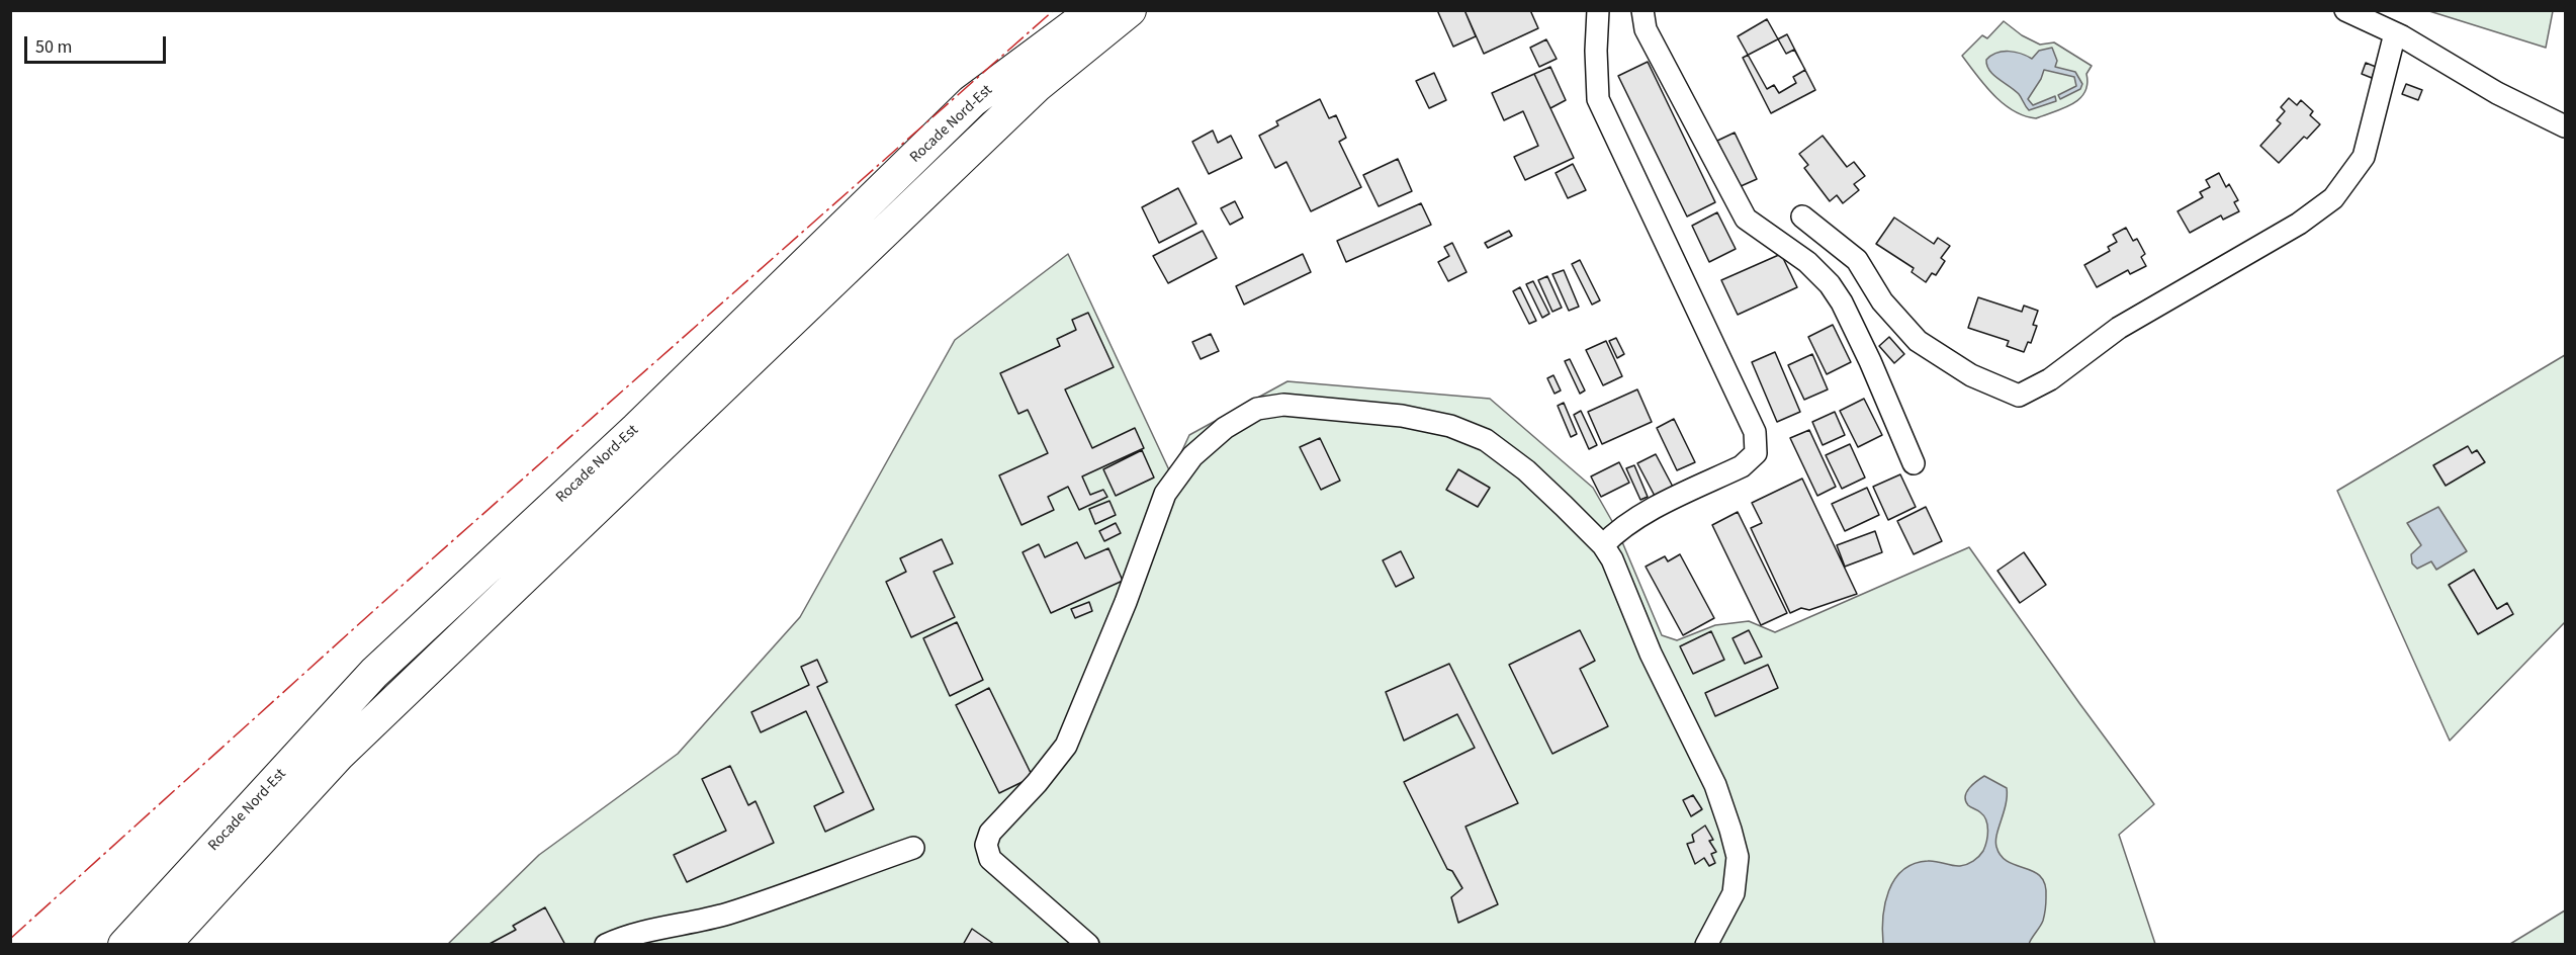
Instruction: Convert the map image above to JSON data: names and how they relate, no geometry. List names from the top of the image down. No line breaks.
{"streets":{"highway":["Rocade Nord-Est"]},"scale_bar":"50 m"}
